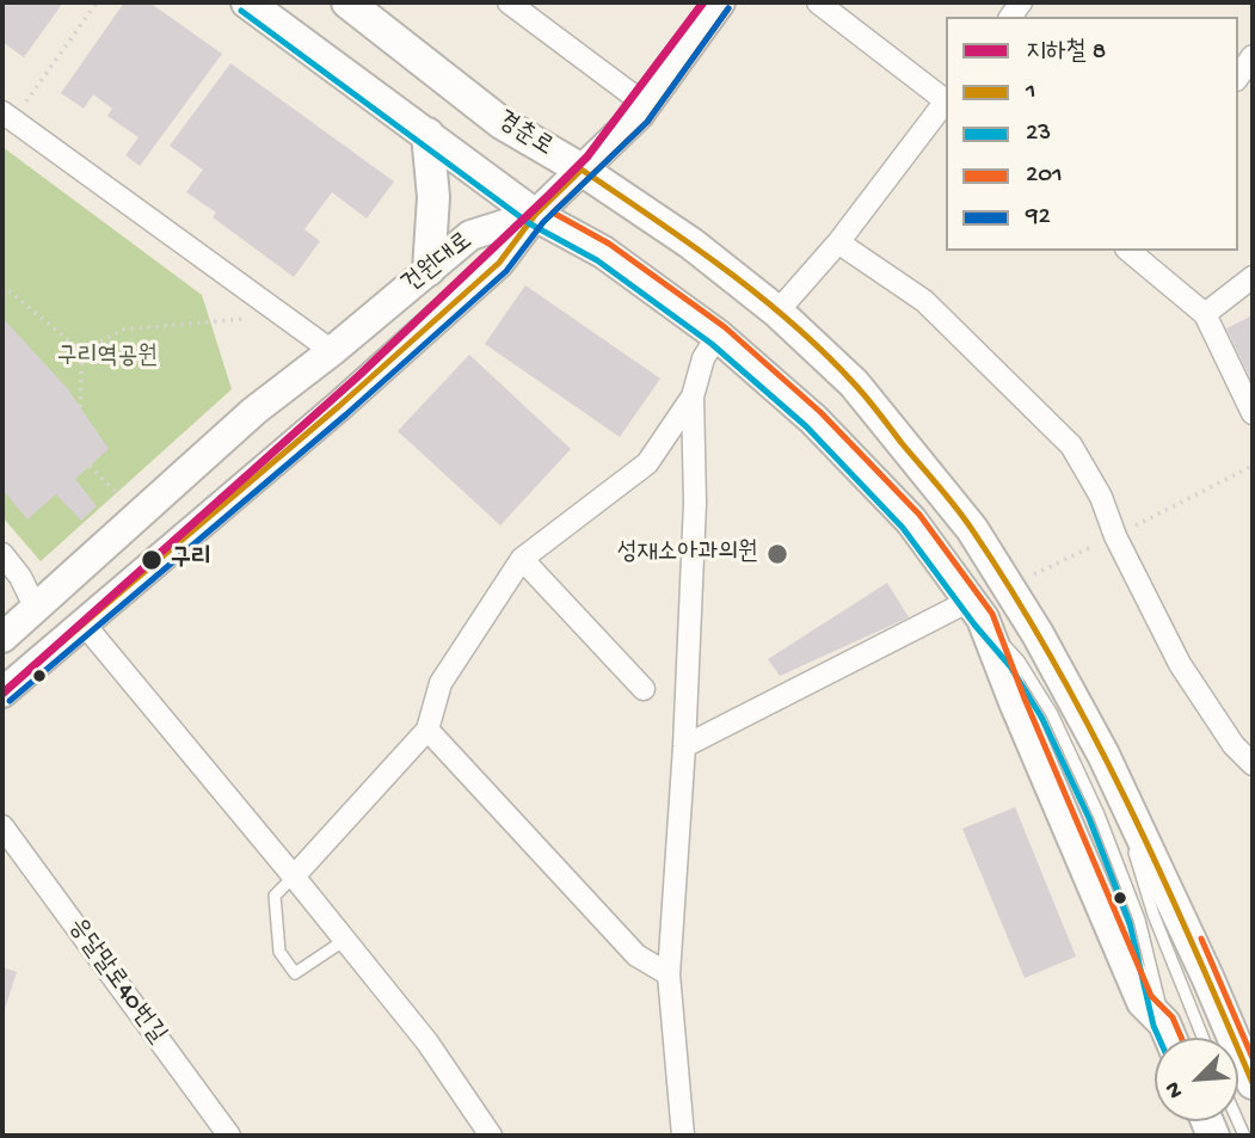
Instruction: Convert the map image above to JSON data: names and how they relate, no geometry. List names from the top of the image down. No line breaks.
{"streets":{"main road":["경춘로"],"street":["건원대로","응달말로40번길"]},"parks":["구리역공원"],"places":["성재소아과의원","구리"],"lines":["metro line 8","transit line 201","transit line 92","transit line 23","transit line 1"],"legend":["지하철 8","1","23","201","92"],"north":"bottom left"}
